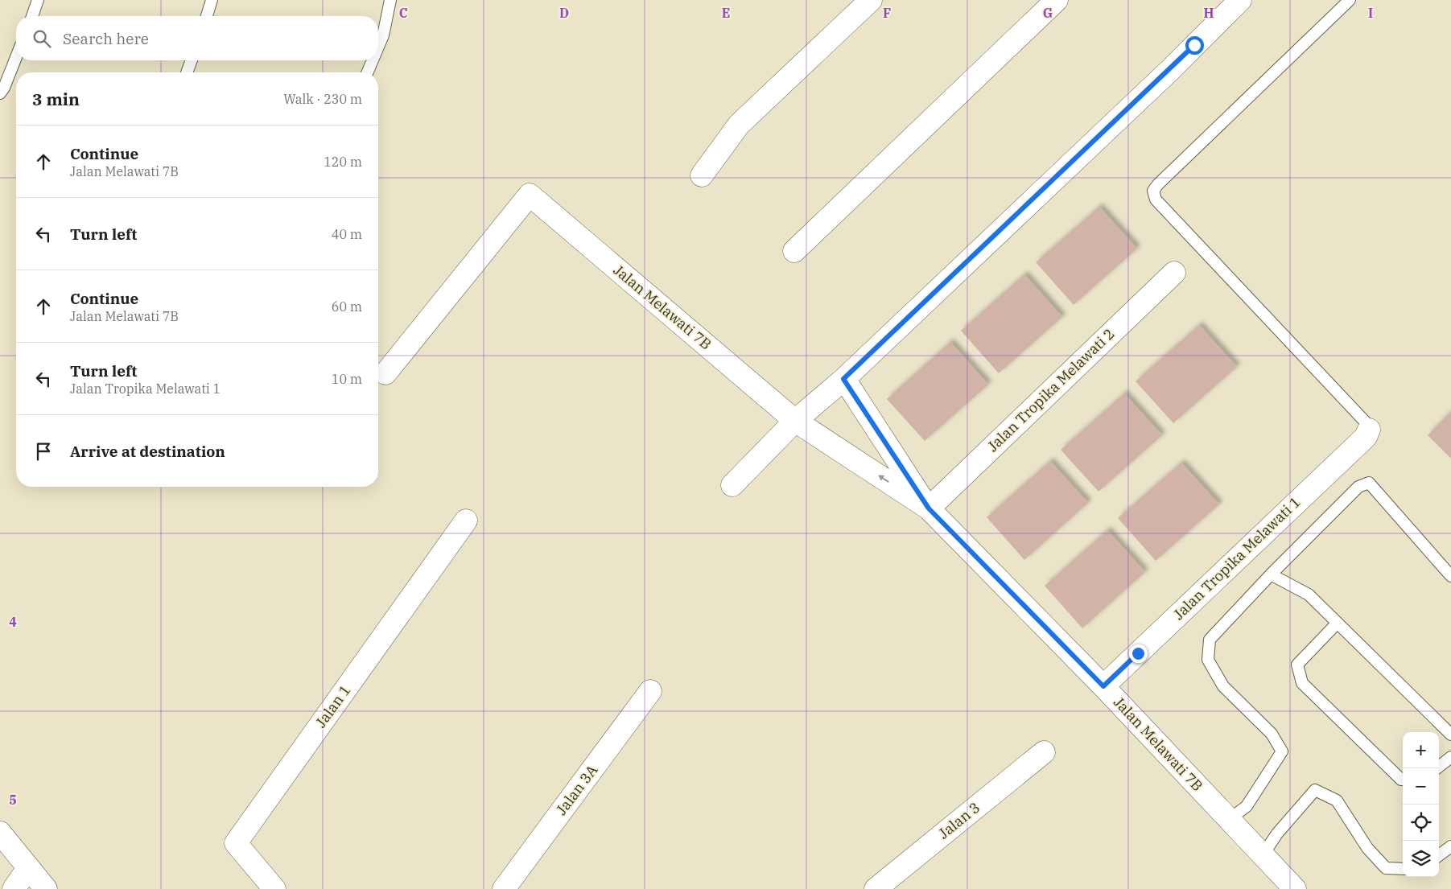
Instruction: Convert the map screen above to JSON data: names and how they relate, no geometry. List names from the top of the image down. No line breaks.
{"streets":{"street":["Jalan Melawati 7B","Jalan Tropika Melawati 2","Jalan Tropika Melawati 1","Jalan 1","Jalan 3A","Jalan 3"]},"crossings":[["Jalan Melawati 7B","Jalan Tropika Melawati 2"],["Jalan Melawati 7B","Jalan Tropika Melawati 1"]],"page":{"search":"Search here","heading":["3 min","Walk · 230 m"],"list":[["Continue","Jalan Melawati 7B","120 m"],["Turn left","40 m"],["Continue","Jalan Melawati 7B","60 m"],["Turn left","Jalan Tropika Melawati 1","10 m"],"Arrive at destination"],"map_buttons":["+","−"]},"grid":{"columns":["C","D","E","F","G","H","I"],"rows":["4","5"]}}
